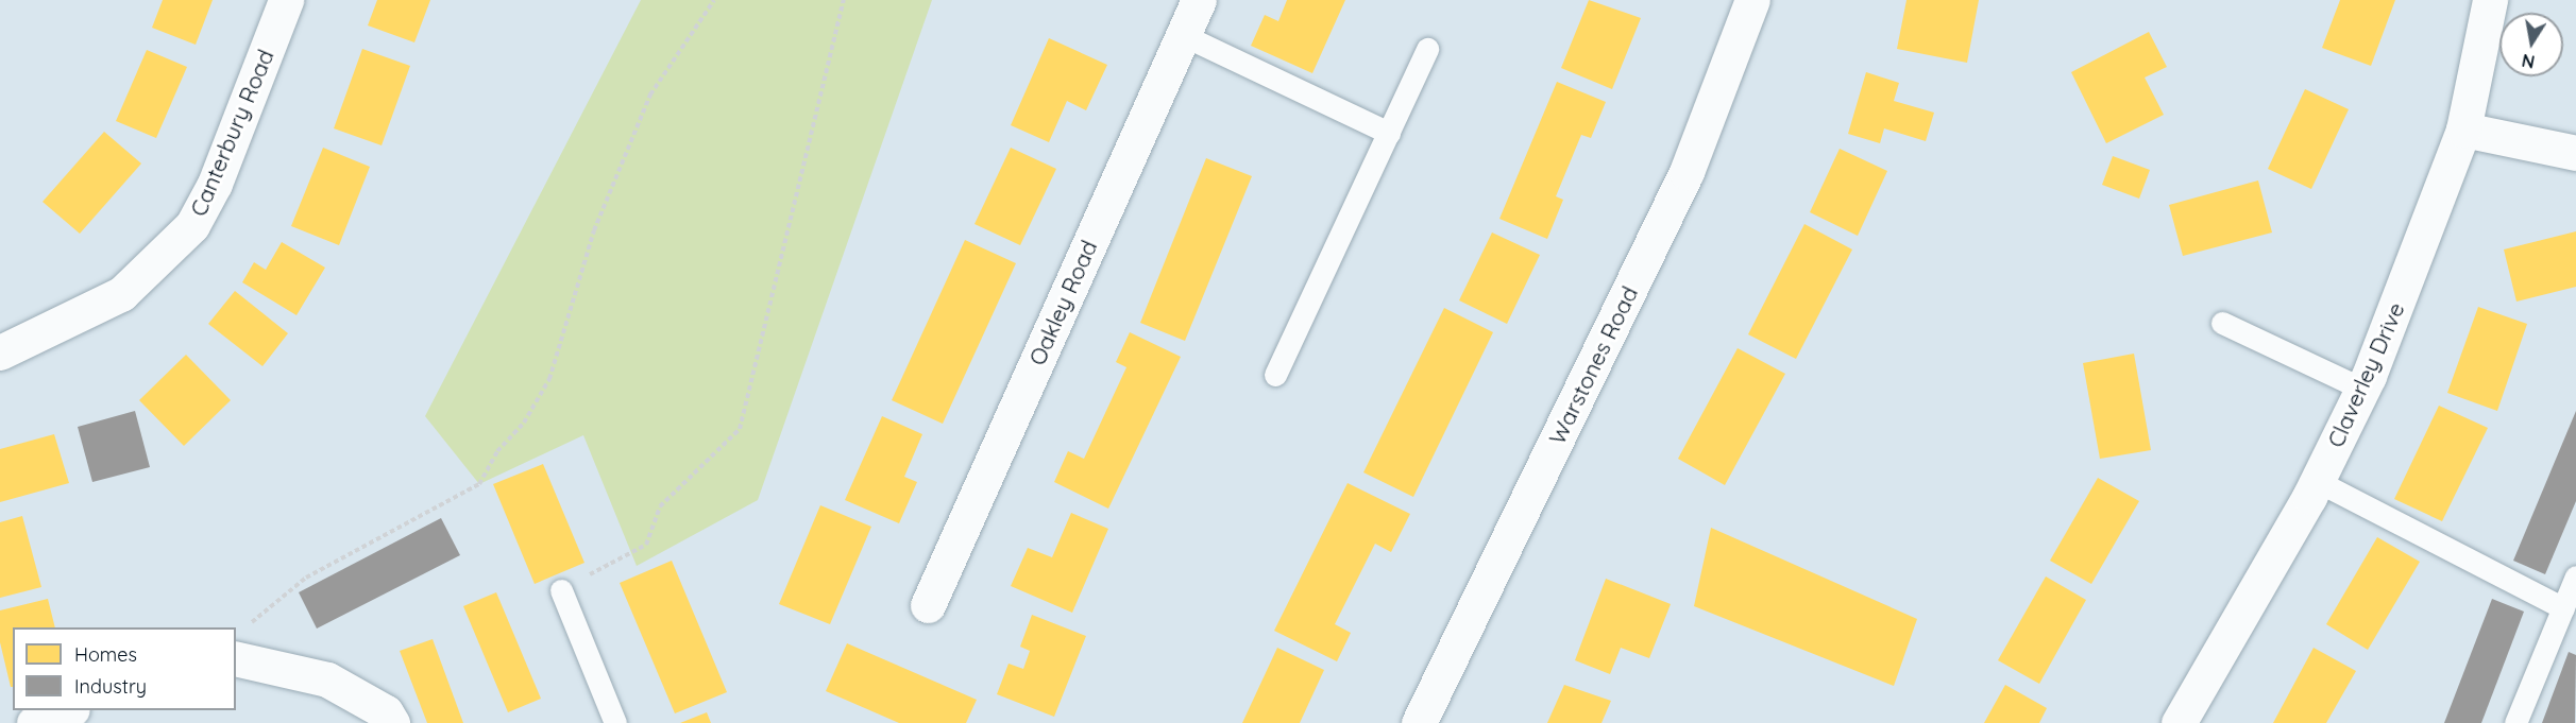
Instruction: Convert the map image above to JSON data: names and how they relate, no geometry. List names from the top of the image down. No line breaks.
{"streets":{"street":["Canterbury Road","Oakley Road","Warstones Road","Claverley Drive"]},"legend":["Homes","Industry"],"north":"bottom"}
